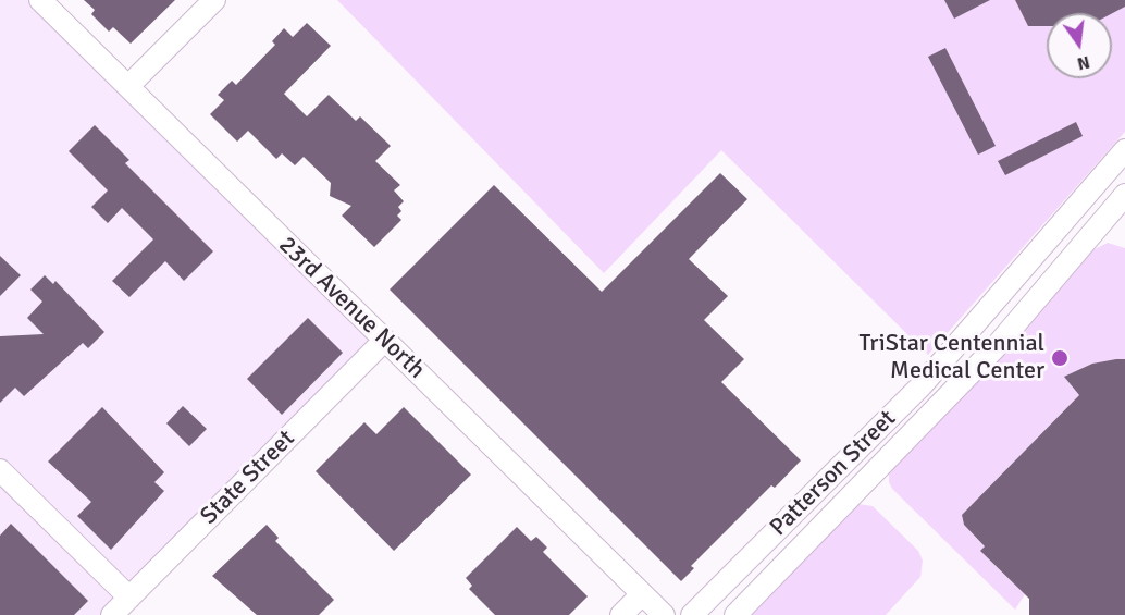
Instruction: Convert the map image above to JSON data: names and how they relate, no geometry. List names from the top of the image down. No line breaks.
{"streets":{"street":["23rd Avenue North","Patterson Street","State Street"]},"crossings":[["23rd Avenue North","State Street"]],"places":["TriStar Centennial Medical Center"],"north":"bottom"}
